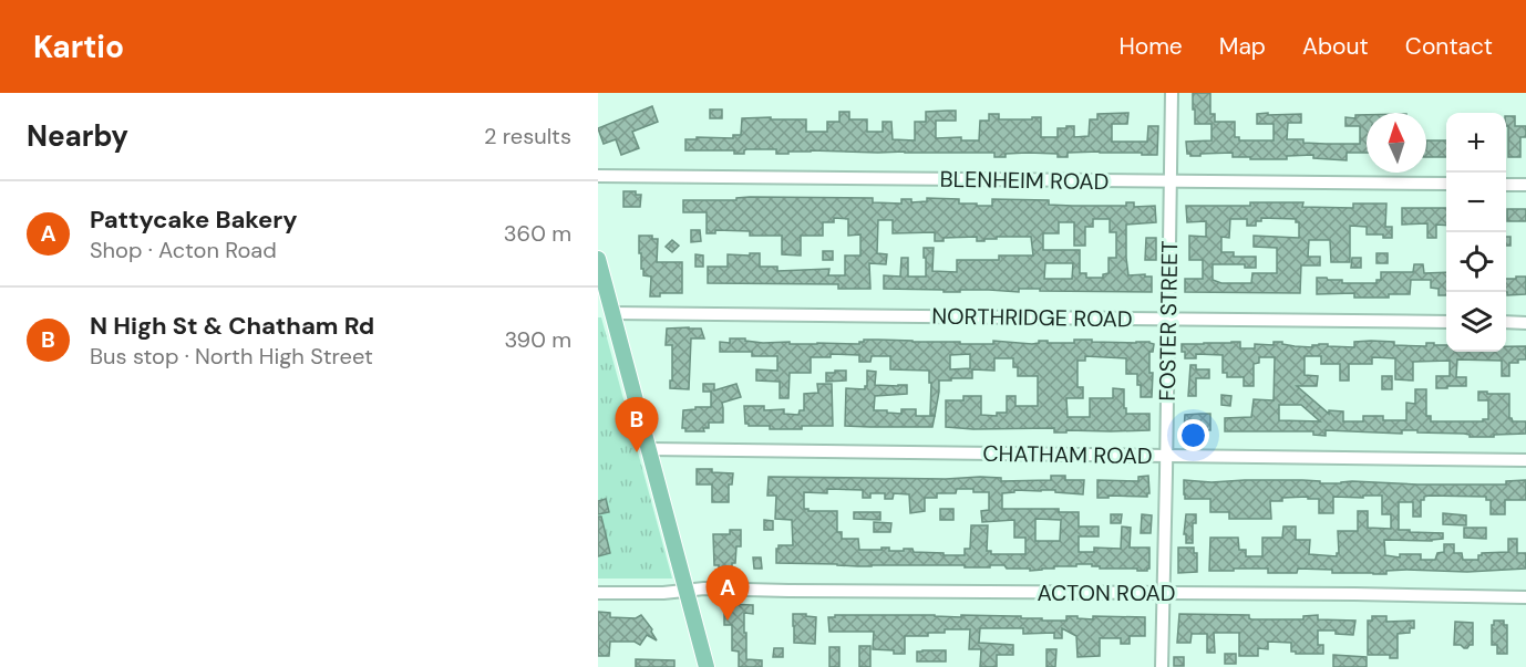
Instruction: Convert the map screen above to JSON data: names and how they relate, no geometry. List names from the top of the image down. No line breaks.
{"streets":{"street":["BLENHEIM ROAD","NORTHRIDGE ROAD","FOSTER STREET","CHATHAM ROAD","ACTON ROAD"]},"crossings":[["BLENHEIM ROAD","FOSTER STREET"],["NORTHRIDGE ROAD","FOSTER STREET"],["FOSTER STREET","CHATHAM ROAD"],["FOSTER STREET","ACTON ROAD"]],"north":"top","page":{"header":"Kartio","nav":["Home","Map","About","Contact"],"heading":["Nearby","2 results"],"map_buttons":["+","−"],"list":[{"mark":"A","name":"Pattycake Bakery","note":"Shop · Acton Road","value":"360 m"},{"mark":"B","name":"N High St & Chatham Rd","note":"Bus stop · North High Street","value":"390 m"}],"pins":["B","A"]}}
